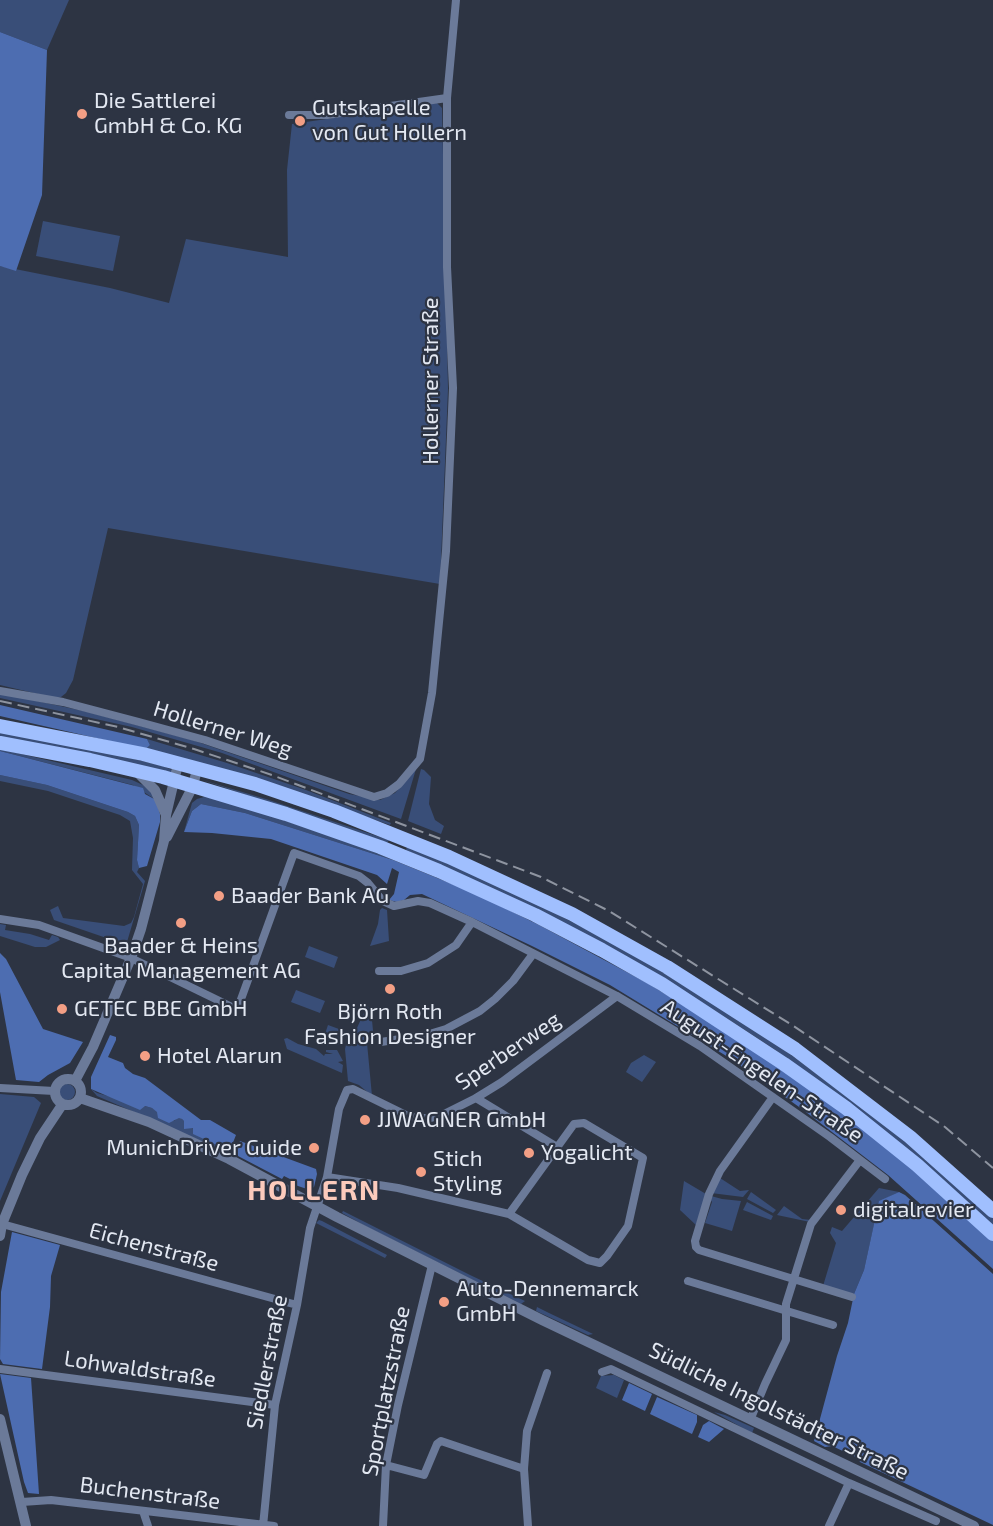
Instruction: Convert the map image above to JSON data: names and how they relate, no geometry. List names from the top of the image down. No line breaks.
{"streets":{"street":["Hollerner Straße","Hollerner Weg","Sperberweg","August-Engelen-Straße","Eichenstraße","Siedlerstraße","Lohwaldstraße","Sportplatzstraße","Südliche Ingolstädter Straße","Buchenstraße"]},"crossings":[["Hollerner Straße","Hollerner Weg"],["Sperberweg","August-Engelen-Straße"],["Sperberweg","Siedlerstraße"],["Eichenstraße","Siedlerstraße"],["Siedlerstraße","Lohwaldstraße"],["Siedlerstraße","Südliche Ingolstädter Straße"],["Siedlerstraße","Buchenstraße"],["Sportplatzstraße","Südliche Ingolstädter Straße"]],"districts":["HOLLERN"],"places":["Die Sattlerei GmbH & Co. KG","Gutskapelle von Gut Hollern","Baader Bank AG","Baader & Heins Capital Management AG","Björn Roth Fashion Designer","GETEC BBE GmbH","Hotel Alarun","JJWAGNER GmbH","MunichDriver Guide","Yogalicht","Stich Styling","digitalrevier","Auto-Dennemarck GmbH"]}
